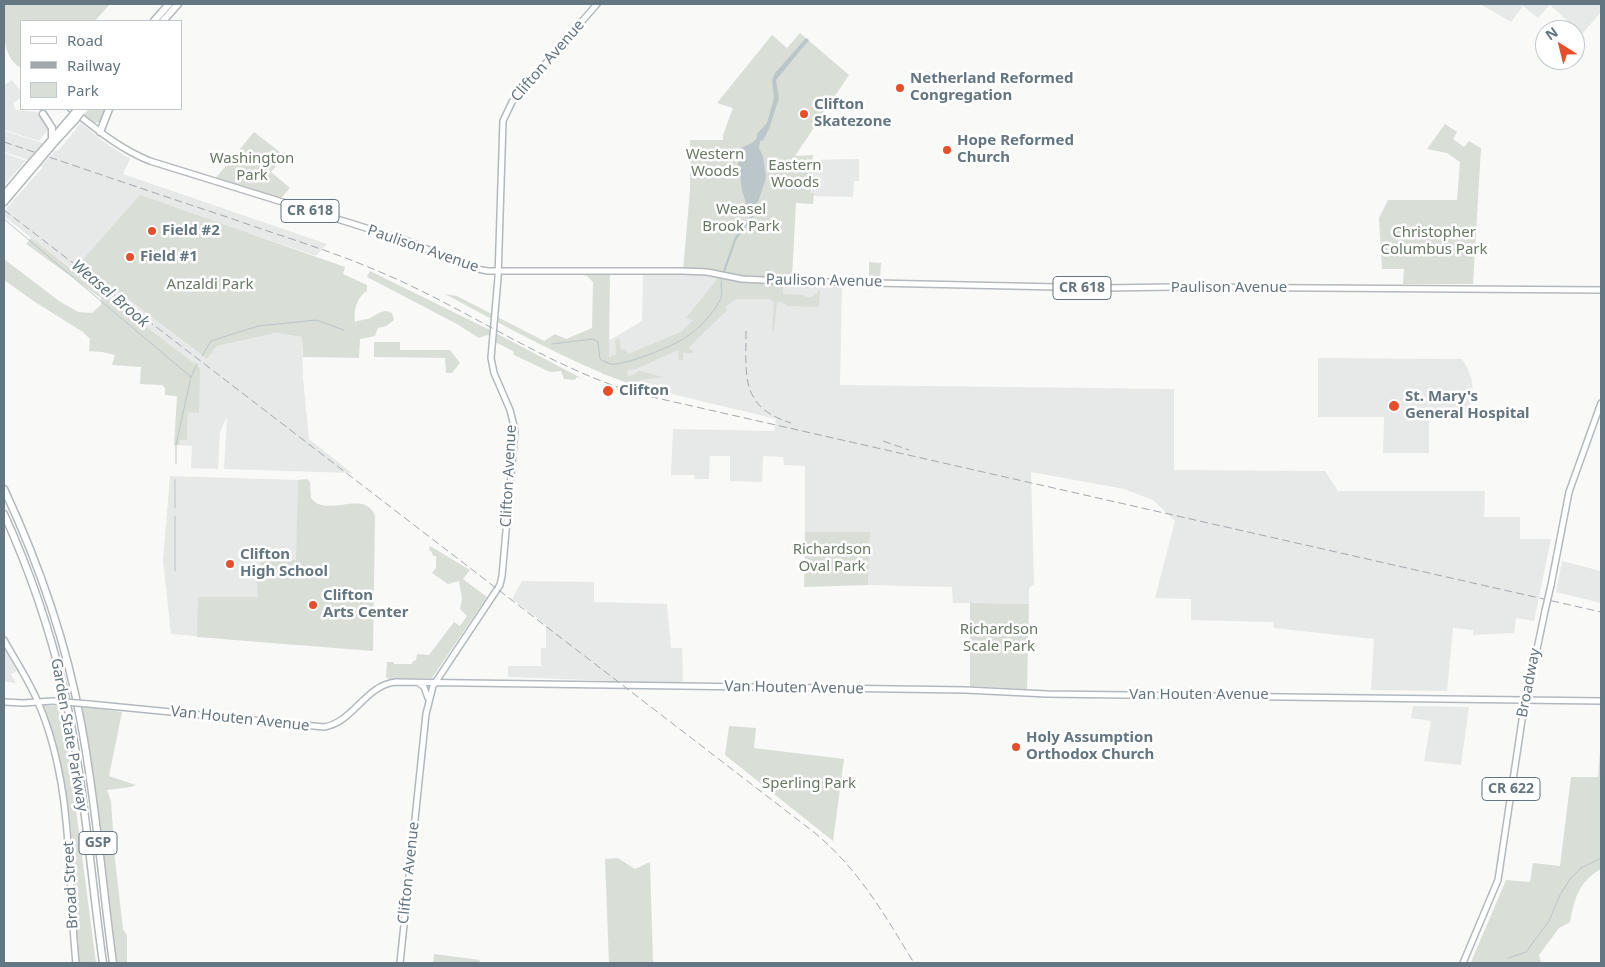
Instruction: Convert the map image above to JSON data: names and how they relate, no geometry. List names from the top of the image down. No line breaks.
{"streets":{"highway":["Garden State Parkway","GSP"],"main road":["Clifton Avenue","CR 618","Paulison Avenue","Broadway","Van Houten Avenue","CR 622","Broad Street"]},"crossings":[["Clifton Avenue","Paulison Avenue"],["Clifton Avenue","Van Houten Avenue"],["Broadway","Van Houten Avenue"],["Van Houten Avenue","Broad Street"]],"water":["Weasel Brook"],"parks":["Western Woods","Washington Park","Eastern Woods","Weasel Brook Park","Christopher Columbus Park","Anzaldi Park","Richardson Oval Park","Richardson Scale Park","Sperling Park"],"places":["Netherland Reformed Congregation","Clifton Skatezone","Hope Reformed Church","Field #2","Field #1","Clifton","St. Mary's General Hospital","Clifton High School","Clifton Arts Center","Holy Assumption Orthodox Church"],"legend":["Road","Railway","Park"],"north":"top left"}
